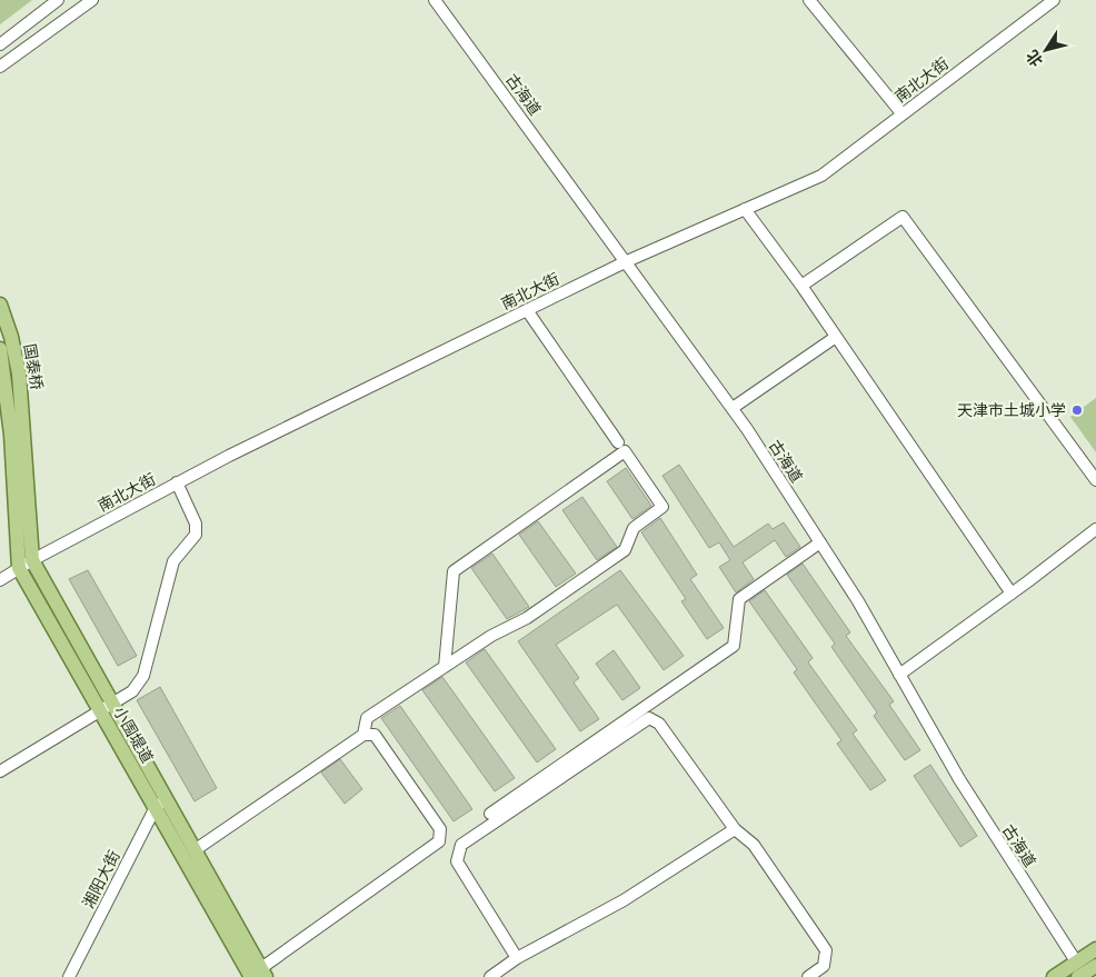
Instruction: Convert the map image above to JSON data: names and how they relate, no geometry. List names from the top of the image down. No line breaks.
{"streets":{"main road":["国泰桥","小围堤道"],"street":["南北大街","古海道","湘阳大街"]},"crossings":[["南北大街","古海道"],["南北大街","小围堤道"],["国泰桥","小围堤道"],["小围堤道","湘阳大街"]],"places":["天津市土城小学"],"north":"bottom left"}
